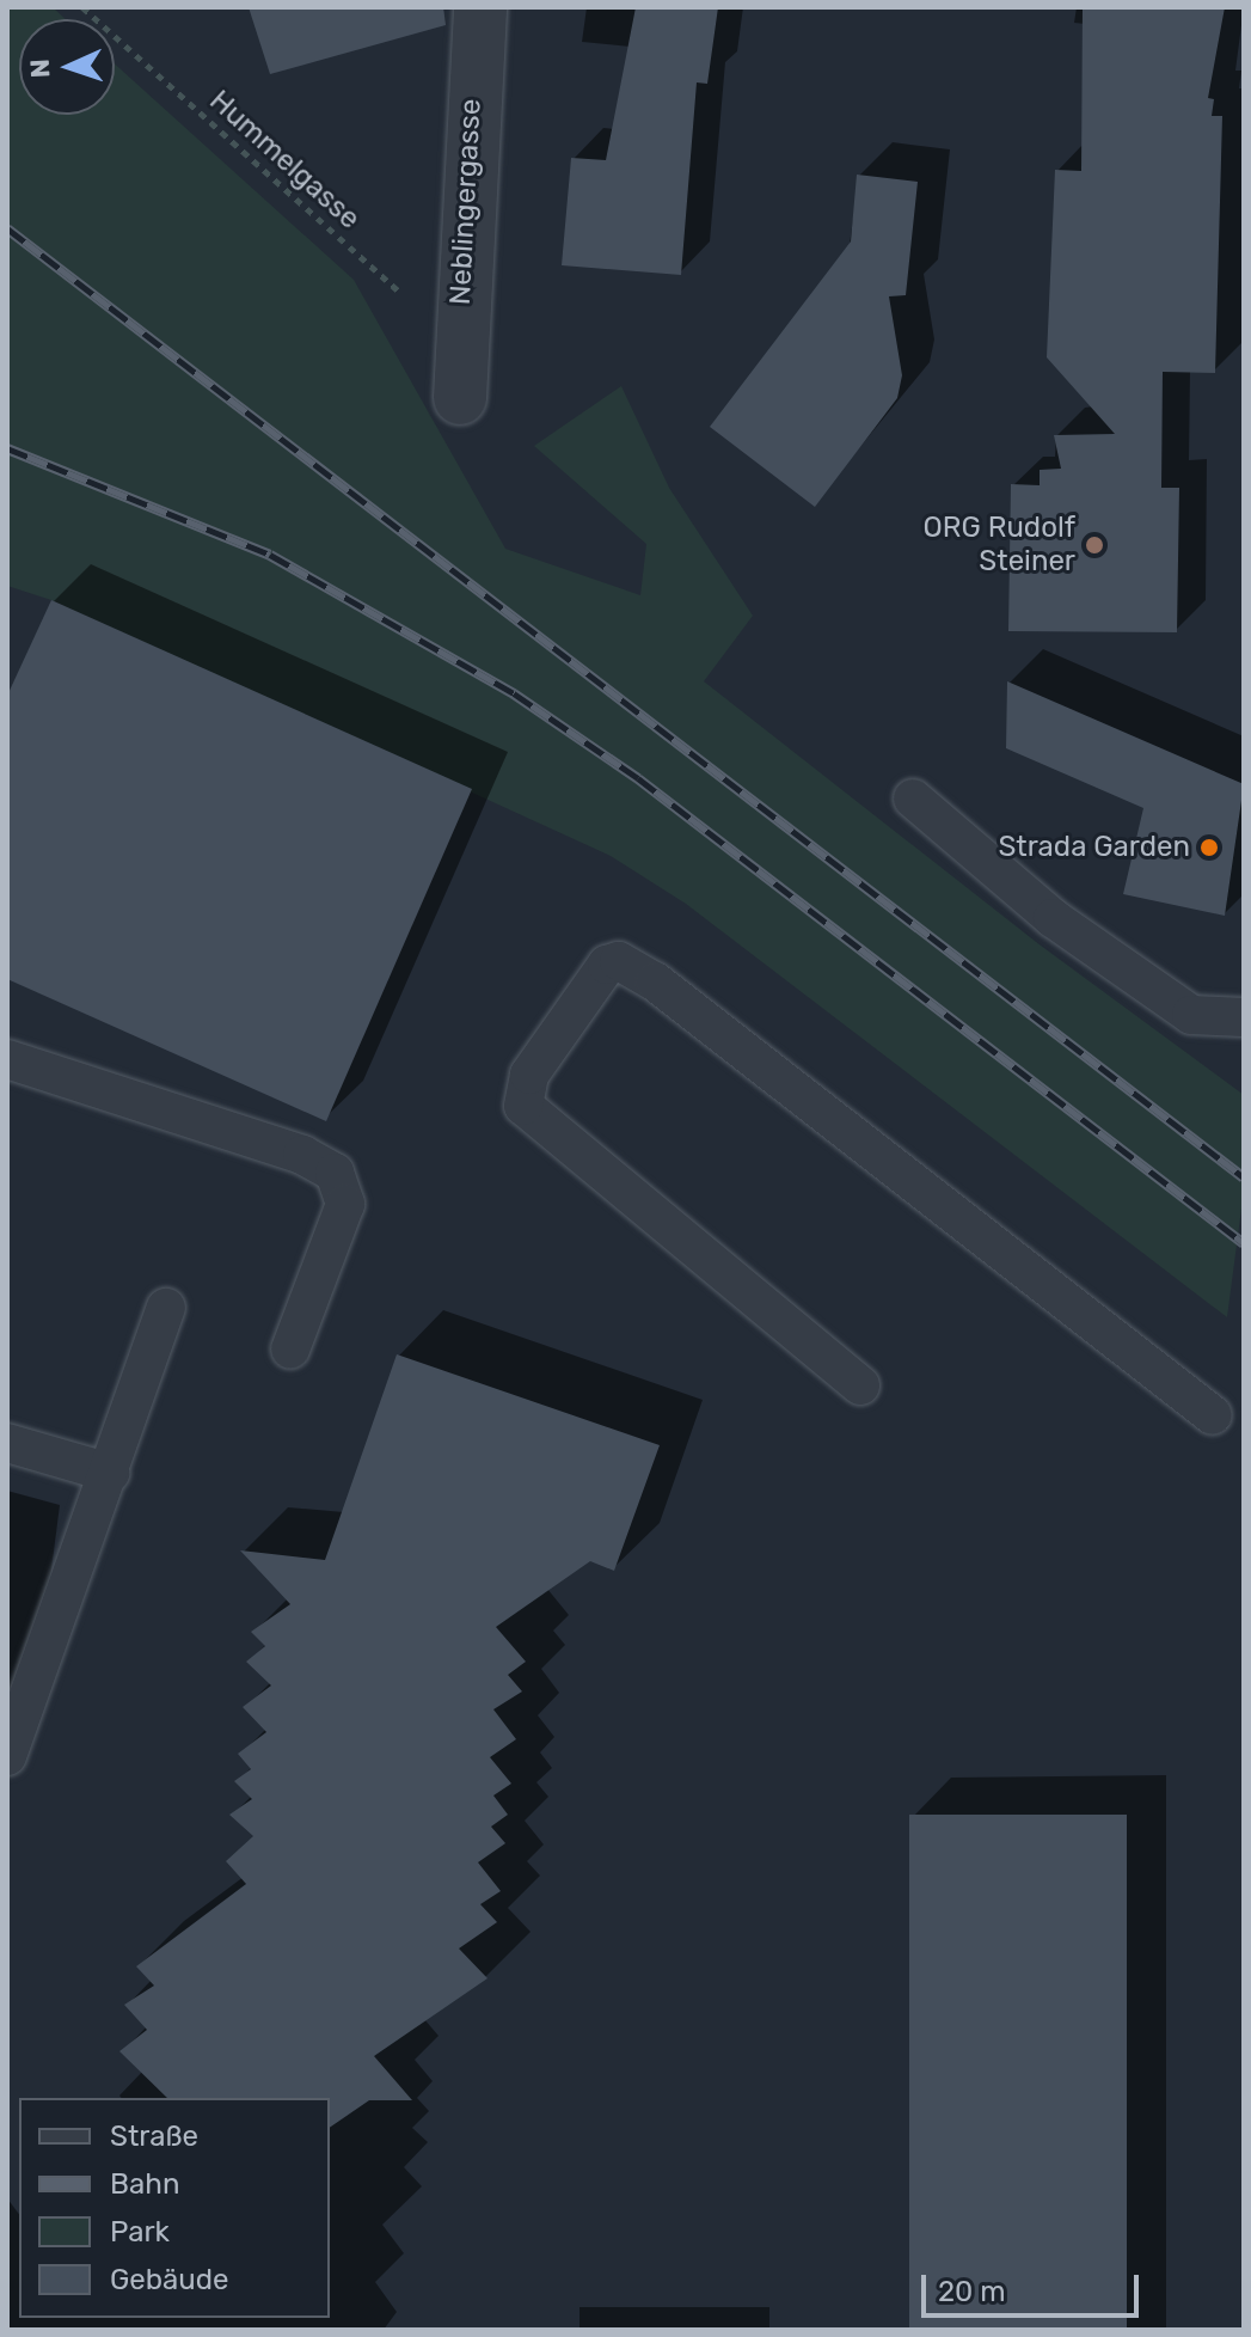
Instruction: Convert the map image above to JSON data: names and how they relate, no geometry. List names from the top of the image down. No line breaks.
{"streets":{"street":["Neblingergasse"],"path":["Hummelgasse"]},"crossings":[["Hummelgasse","Neblingergasse"]],"places":["ORG Rudolf Steiner","Strada Garden"],"legend":["Straße","Bahn","Park","Gebäude"],"scale_bar":"20 m","north":"left"}
